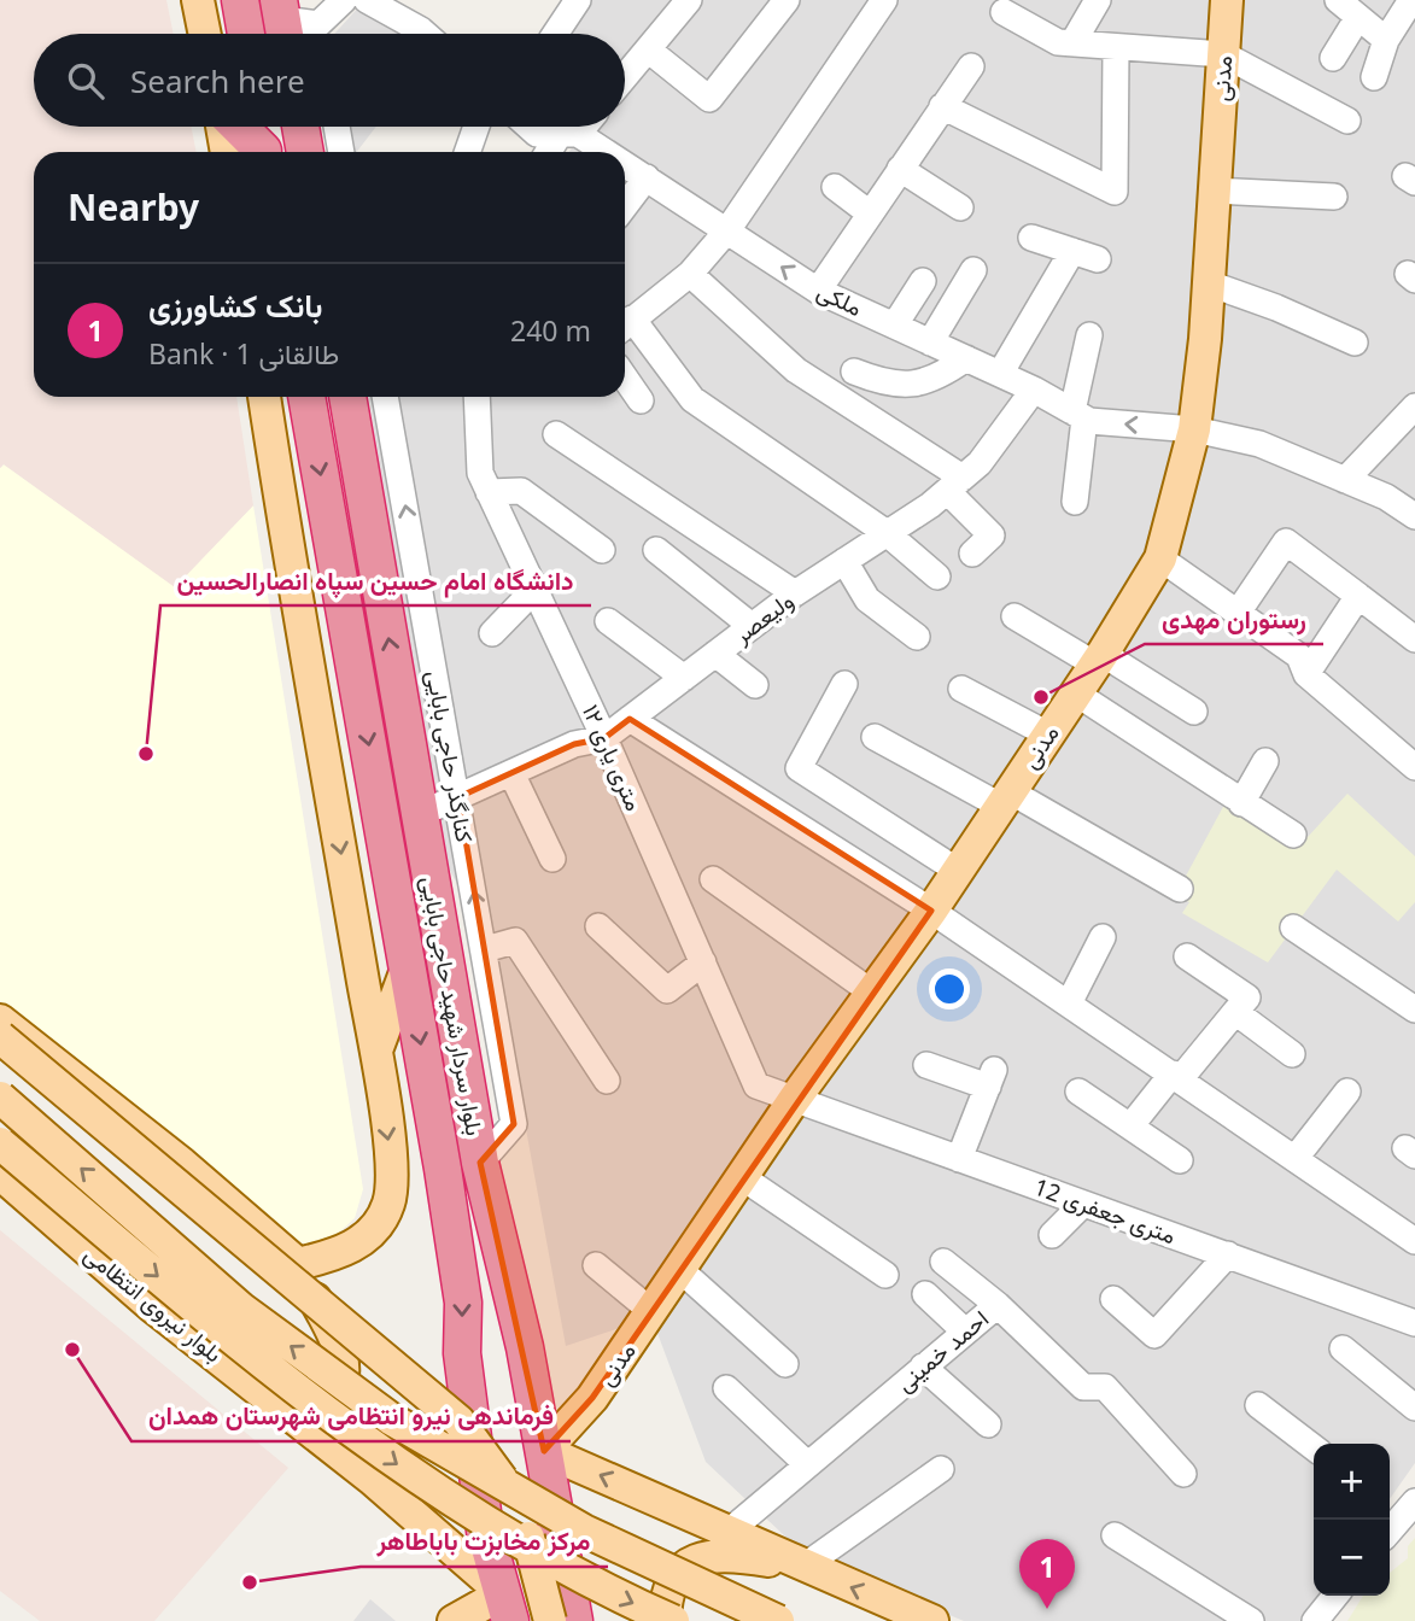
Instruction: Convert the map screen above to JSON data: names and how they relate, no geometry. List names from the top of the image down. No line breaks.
{"streets":{"highway":["بلوار سردار شهید حاجی بابایی"],"main road":["مدنی","بلوار نیروی انتظامی"],"street":["ملکی","ولیعصر","کنارگذر حاجی بابایی","۱۲ متری یاری","12 متری جعفری","احمد خمینی"]},"crossings":[["مدنی","ملکی"],["مدنی","۱۲ متری یاری"],["مدنی","بلوار سردار شهید حاجی بابایی"],["مدنی","12 متری جعفری"],["ملکی","ولیعصر"],["ولیعصر","کنارگذر حاجی بابایی"],["ولیعصر","۱۲ متری یاری"],["ولیعصر","بلوار سردار شهید حاجی بابایی"],["کنارگذر حاجی بابایی","بلوار سردار شهید حاجی بابایی"],["۱۲ متری یاری","12 متری جعفری"],["بلوار سردار شهید حاجی بابایی","بلوار نیروی انتظامی"]],"one_way":["کنارگذر حاجی بابایی"],"places":["رستوران مهدی","دانشگاه امام حسین سپاه انصارالحسین","فرماندهی نیرو انتظامی شهرستان همدان","مرکز مخابزت باباطاهر"],"page":{"search":"Search here","heading":"Nearby","list":[{"mark":"1","name":"بانک کشاورزی","note":"Bank · طالقانی 1","value":"240 m"}],"map_buttons":["+","−"],"pins":"1"}}
